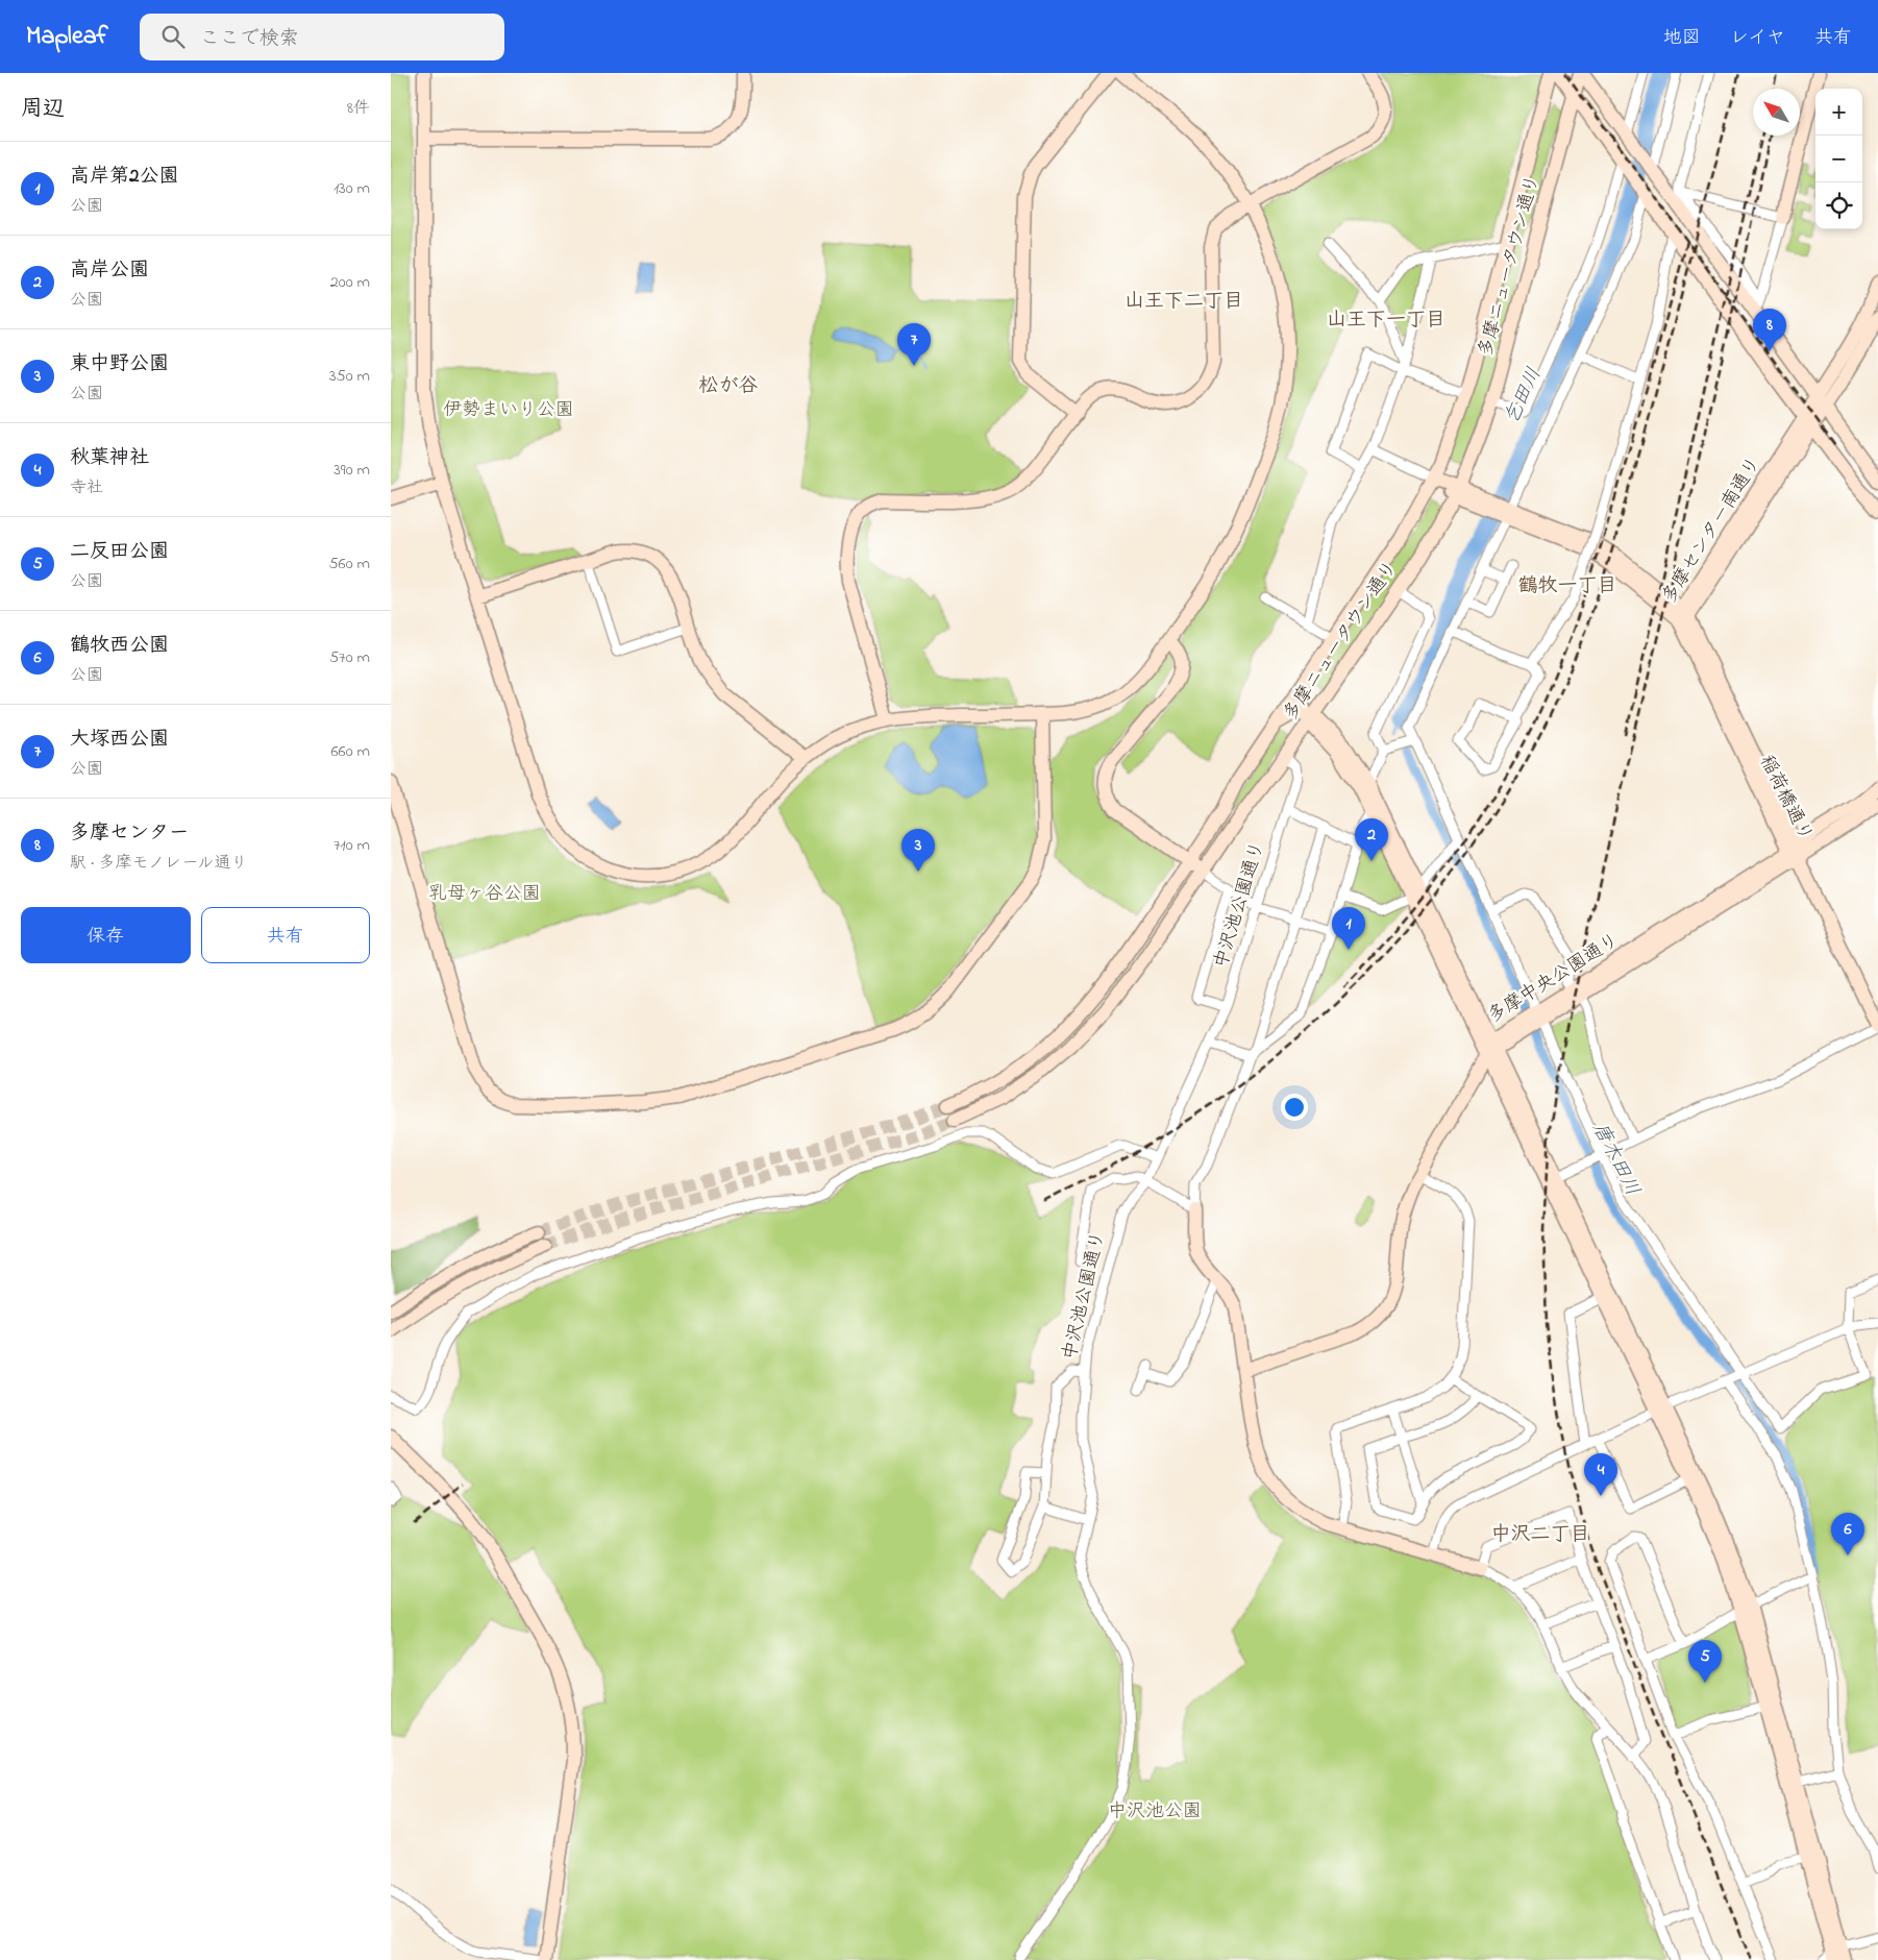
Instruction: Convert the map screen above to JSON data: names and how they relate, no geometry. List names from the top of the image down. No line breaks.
{"streets":{"street":["多摩ニュータウン通り","多摩センター南通り","稲荷橋通り","中沢池公園通り","多摩中央公園通り"]},"crossings":[["多摩ニュータウン通り","稲荷橋通り"],["多摩ニュータウン通り","中沢池公園通り"],["多摩センター南通り","稲荷橋通り"],["稲荷橋通り","多摩中央公園通り"]],"districts":["山王下二丁目","山王下一丁目","松が谷","鶴牧一丁目","中沢二丁目"],"water":["乞田川","唐木田川"],"parks":["伊勢まいり公園","乳母ヶ谷公園","中沢池公園"],"north":"top left","page":{"header":"Mapleaf","search":"ここで検索","nav":["地図","レイヤ","共有"],"heading":["周辺","8件"],"map_buttons":["+","−"],"list":[{"mark":"1","name":"高岸第2公園","note":"公園","value":"130 m"},{"mark":"2","name":"高岸公園","note":"公園","value":"200 m"},{"mark":"3","name":"東中野公園","note":"公園","value":"350 m"},{"mark":"4","name":"秋葉神社","note":"寺社","value":"390 m"},{"mark":"5","name":"二反田公園","note":"公園","value":"560 m"},{"mark":"6","name":"鶴牧西公園","note":"公園","value":"570 m"},{"mark":"7","name":"大塚西公園","note":"公園","value":"660 m"},{"mark":"8","name":"多摩センター","note":"駅 · 多摩モノレール通り","value":"710 m"}],"pins":["8","7","2","3","1","4","6","5"],"buttons":["保存","共有"]}}
